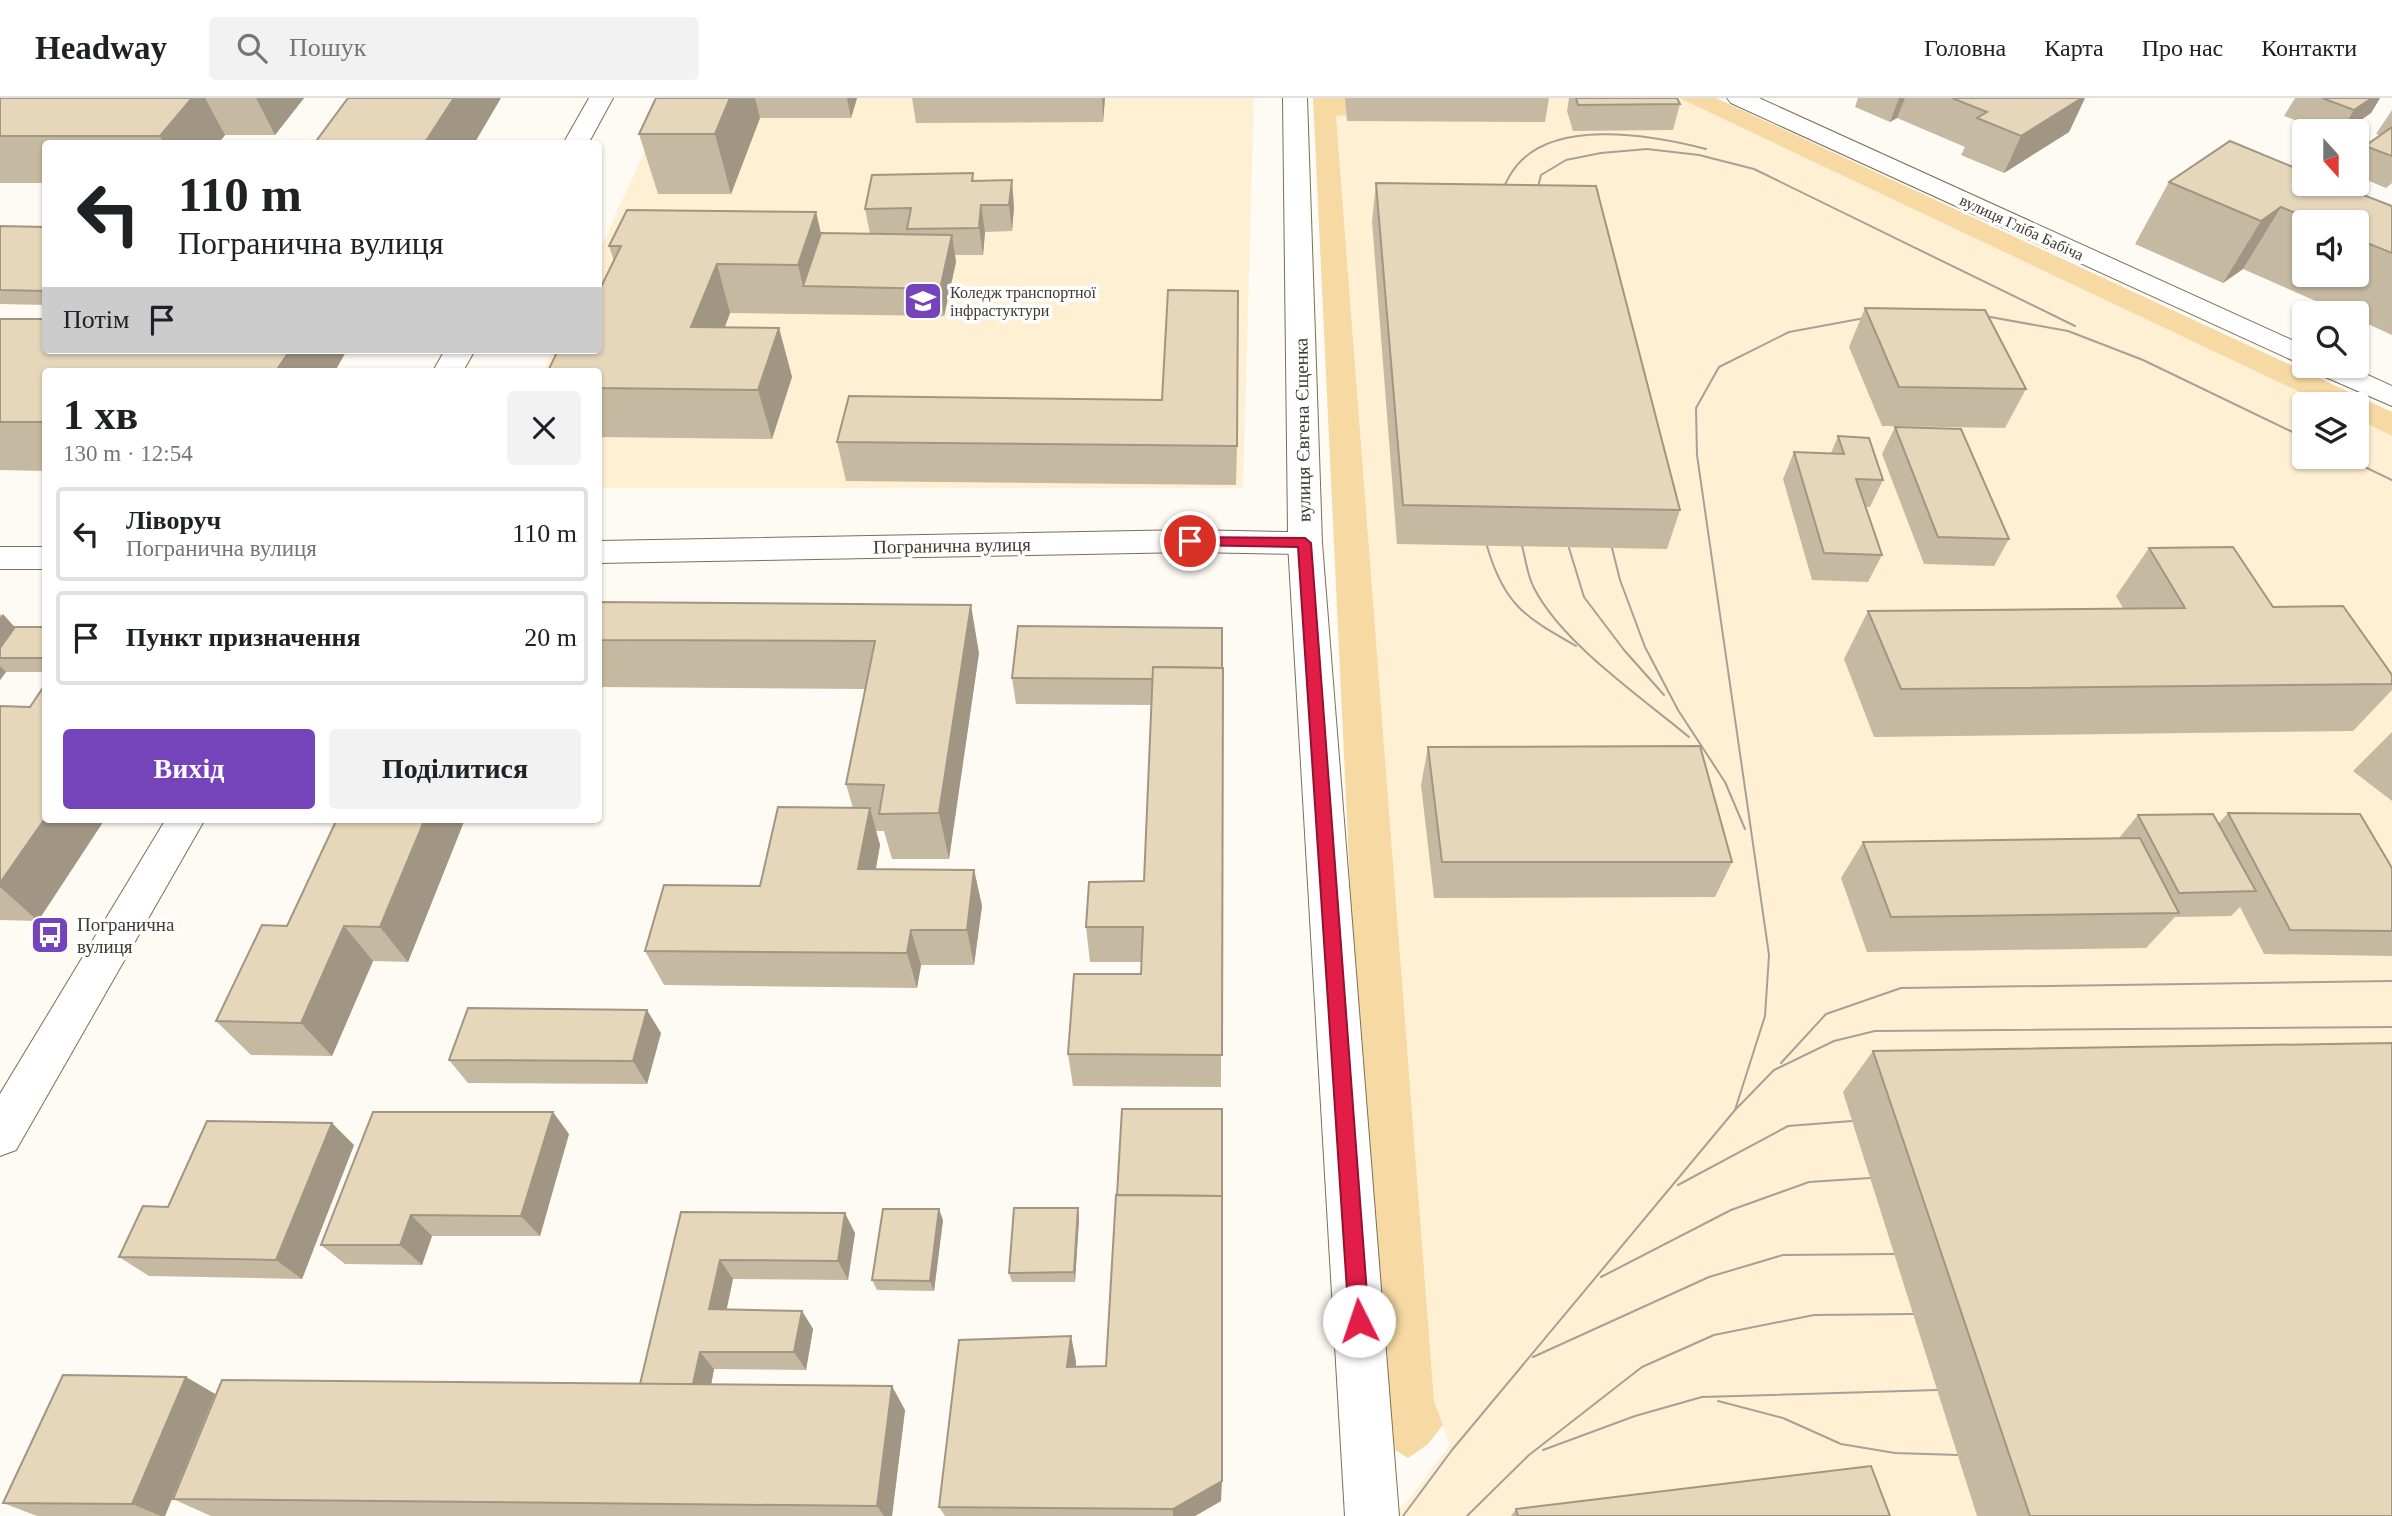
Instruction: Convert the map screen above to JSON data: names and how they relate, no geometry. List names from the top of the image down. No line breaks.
{"streets":{"street":["вулиця Гліба Бабіча","вулиця Євгена Єщенка","Погранична вулиця"]},"crossings":[["вулиця Євгена Єщенка","Погранична вулиця"]],"places":{"school or university":["Коледж транспортної інфрастуктури"],"bus stop":["Погранична вулиця"]},"north":"bottom","page":{"header":"Headway","search":"Пошук","nav":["Головна","Карта","Про нас","Контакти"],"turn":["110 m","Погранична вулиця"],"then":"Потім","heading":["1 хв","130 m · 12:54"],"list":[{"name":"Ліворуч","note":"Погранична вулиця","value":"110 m"},{"name":"Пункт призначення","value":"20 m"}],"buttons":["Вихід","Поділитися"]}}
